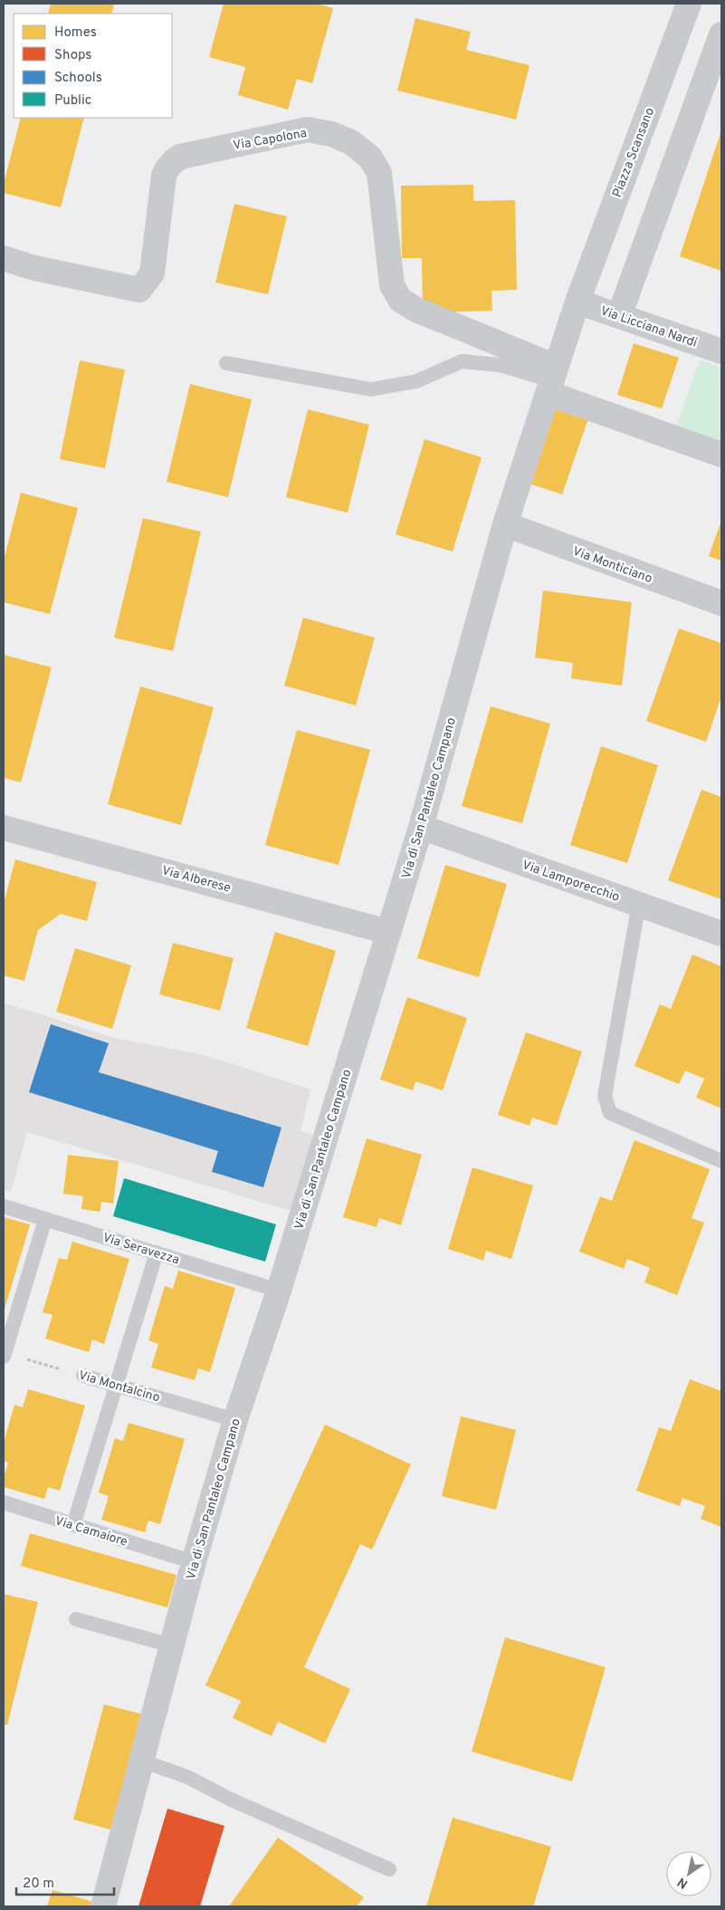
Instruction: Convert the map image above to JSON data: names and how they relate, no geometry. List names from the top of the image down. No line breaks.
{"streets":{"street":["Via Capolona","Piazza Scansano","Via Licciana Nardi","Via Monticiano","Via di San Pantaleo Campano","Via Alberese","Via Lamporecchio"],"lane":["Via Seravezza","Via Montalcino","Via Camaiore"]},"crossings":[["Via Capolona","Via di San Pantaleo Campano"],["Piazza Scansano","Via Licciana Nardi"],["Piazza Scansano","Via di San Pantaleo Campano"],["Via Licciana Nardi","Via di San Pantaleo Campano"],["Via Monticiano","Via di San Pantaleo Campano"],["Via di San Pantaleo Campano","Via Alberese"],["Via di San Pantaleo Campano","Via Lamporecchio"],["Via di San Pantaleo Campano","Via Seravezza"],["Via di San Pantaleo Campano","Via Montalcino"]],"legend":["Homes","Shops","Schools","Public"],"scale_bar":"20 m","north":"bottom left"}
